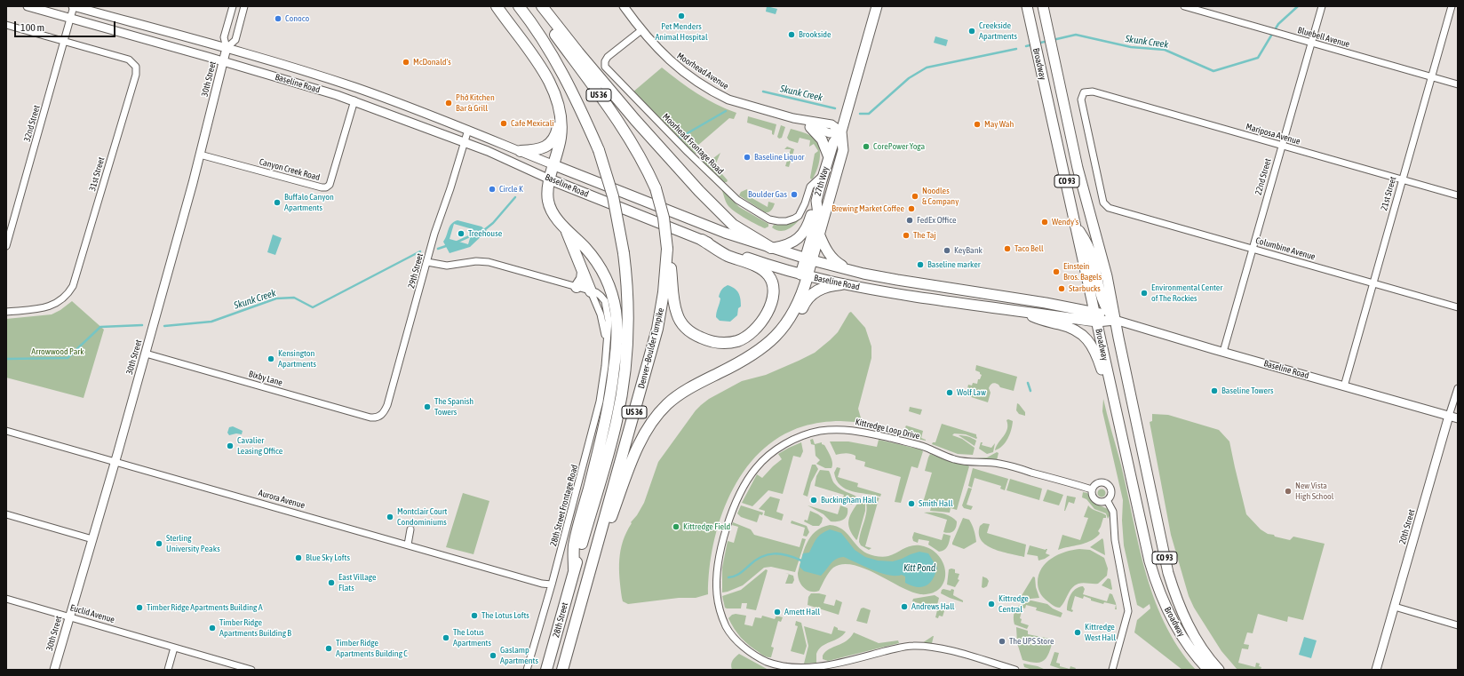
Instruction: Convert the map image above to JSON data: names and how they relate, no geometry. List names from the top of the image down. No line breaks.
{"streets":{"highway":["US 36","Denver–Boulder Turnpike","28th Street"],"main road":["Broadway","Moorhead Avenue","30th Street","Baseline Road","27th Way","CO 93","20th Street"],"street":["Bluebell Avenue","32nd Street","Mariposa Avenue","Moorhead Frontage Road","Canyon Creek Road","31st Street","22nd Street","21st Street","Columbine Avenue","29th Street","Bixby Lane","Kittredge Loop Drive","Aurora Avenue","28th Street Frontage Road","Euclid Avenue"]},"crossings":[["Bluebell Avenue","22nd Street"],["Bluebell Avenue","21st Street"],["Broadway","Baseline Road"],["Moorhead Avenue","Moorhead Frontage Road"],["Moorhead Avenue","27th Way"],["30th Street","Baseline Road"],["30th Street","Canyon Creek Road"],["30th Street","Bixby Lane"],["30th Street","Aurora Avenue"],["30th Street","Euclid Avenue"],["Baseline Road","32nd Street"],["Baseline Road","Canyon Creek Road"],["Baseline Road","22nd Street"],["Baseline Road","27th Way"],["Baseline Road","21st Street"],["Baseline Road","29th Street"],["Baseline Road","20th Street"],["32nd Street","31st Street"],["Mariposa Avenue","22nd Street"],["Mariposa Avenue","21st Street"],["Mariposa Avenue","Columbine Avenue"],["Moorhead Frontage Road","27th Way"],["22nd Street","Columbine Avenue"],["21st Street","Columbine Avenue"],["29th Street","Bixby Lane"],["Denver–Boulder Turnpike","28th Street"],["Aurora Avenue","28th Street Frontage Road"]],"water":["Skunk Creek","Kitt Pond"],"parks":["Arrowwood Park"],"places":["Pet Menders Animal Hospital","Conoco","Creekside Apartments","Brookside","McDonald's","Phở Kitchen Bar & Grill","Cafe Mexicali","May Wah","CorePower Yoga","Baseline Liquor","Circle K","Boulder Gas","Noodles & Company","Buffalo Canyon Apartments","Brewing Market Coffee","FedEx Office","Wendy's","Treehouse","The Taj","Taco Bell","KeyBank","Baseline marker","Einstein Bros. Bagels","Starbucks","Environmental Center of The Rockies","Kensington Apartments","Baseline Towers","Wolf Law","The Spanish Towers","Cavalier Leasing Office","New Vista High School","Buckingham Hall","Smith Hall","Montclair Court Condominiums","Kittredge Field","Sterling University Peaks","Blue Sky Lofts","East Village Flats","Kittredge Central","Andrews Hall","Timber Ridge Apartments Building A","Arnett Hall","The Lotus Lofts","Timber Ridge Apartments Building B","Kittredge West Hall","The Lotus Apartments","The UPS Store","Timber Ridge Apartments Building C","Gaslamp Apartments"],"scale_bar":"100 m"}
